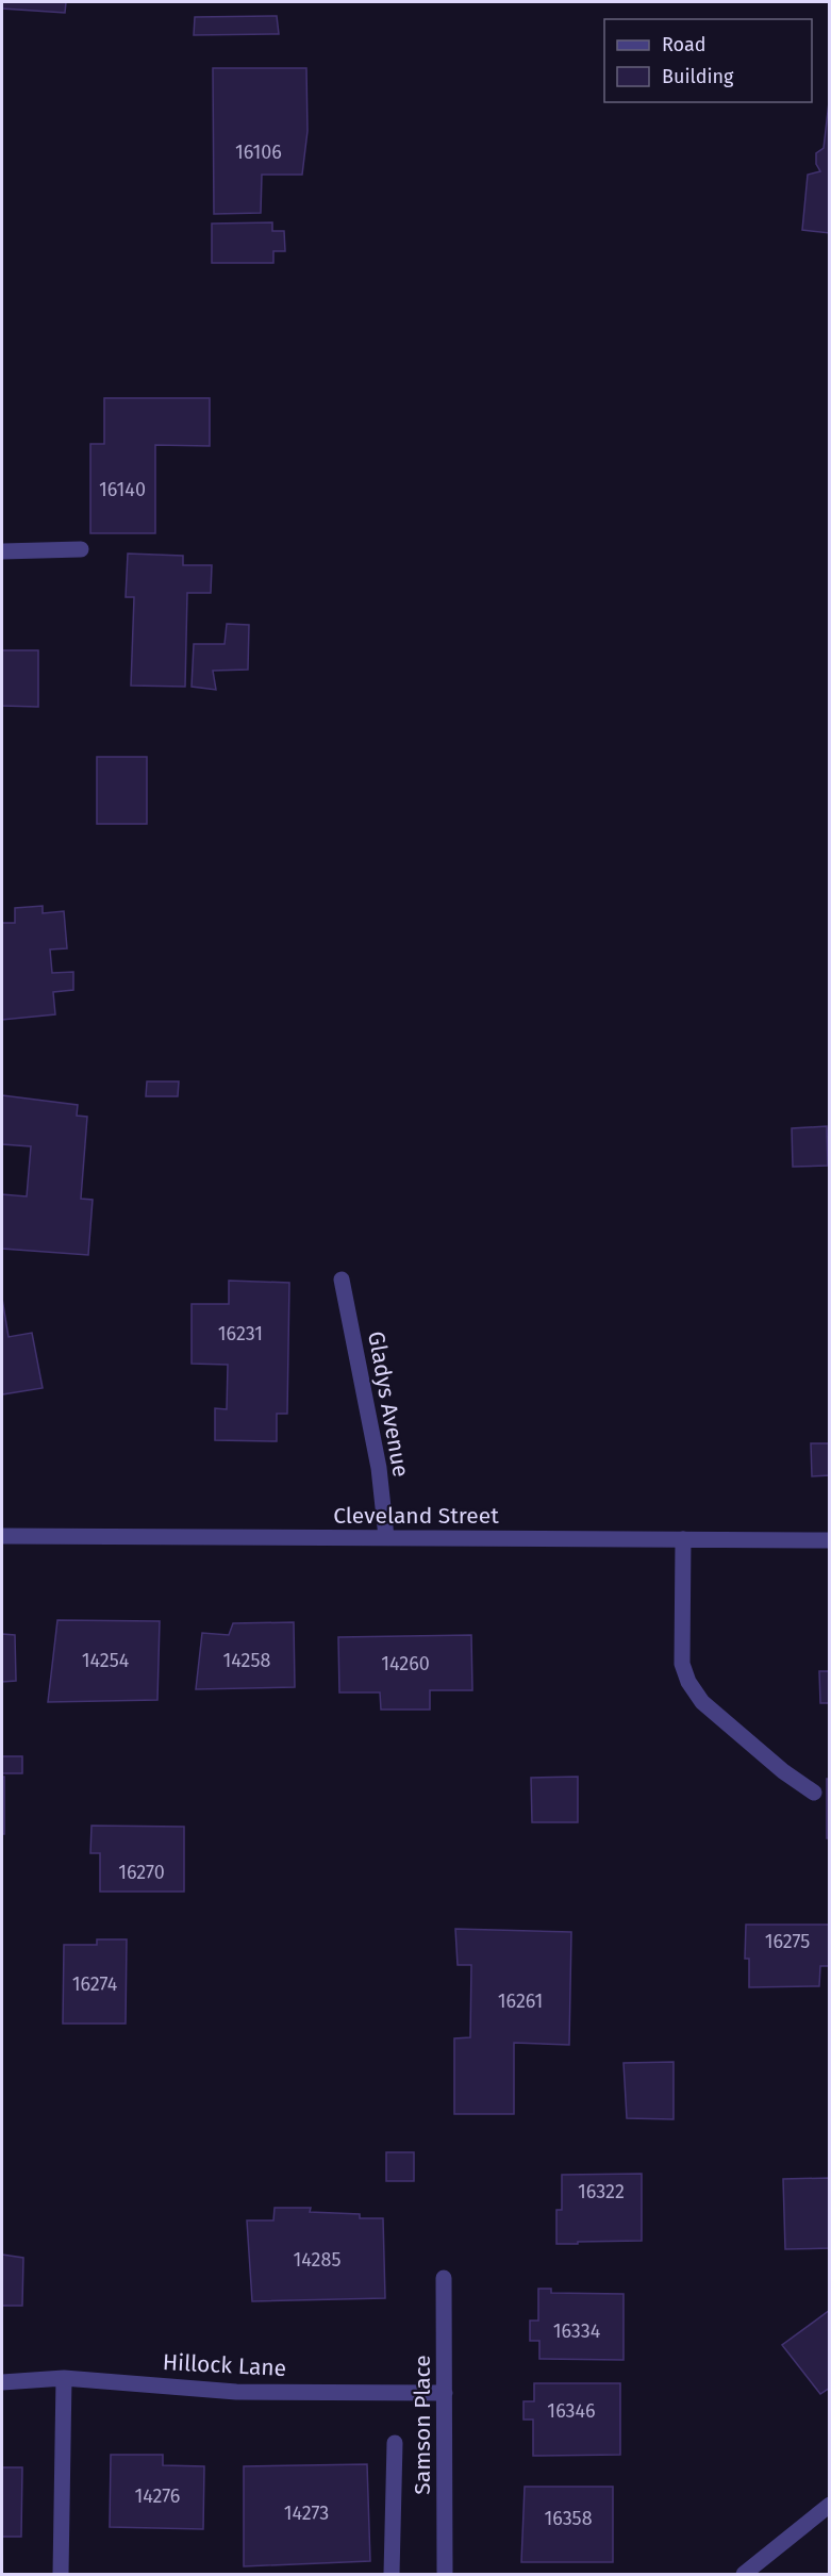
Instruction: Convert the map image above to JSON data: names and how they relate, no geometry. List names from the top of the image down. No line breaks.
{"streets":{"street":["Gladys Avenue","Cleveland Street","Hillock Lane","Samson Place"]},"crossings":[["Gladys Avenue","Cleveland Street"],["Hillock Lane","Samson Place"]],"house_numbers":["16106","16140","16231","14254","14258","14260","16270","16275","16274","16261","16322","14285","16334","16346","14276","14273","16358"],"legend":["Road","Building"]}
